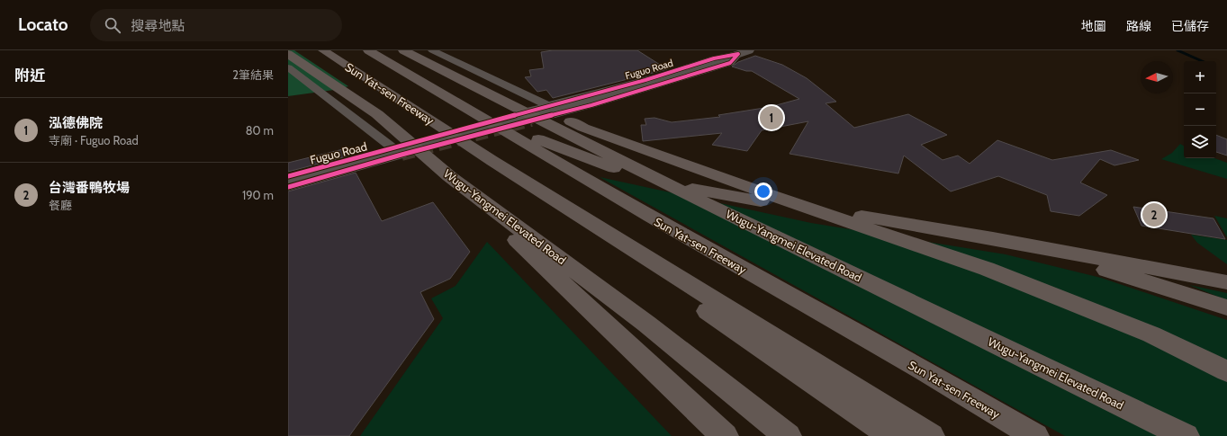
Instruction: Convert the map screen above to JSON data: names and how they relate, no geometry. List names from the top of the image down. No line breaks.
{"streets":{"highway":["Sun Yat-sen Freeway","Wugu-Yangmei Elevated Road"],"street":["Fuguo Road"]},"north":"left","page":{"header":"Locato","search":"搜尋地點","nav":["地圖","路線","已儲存"],"heading":["附近","2筆結果"],"map_buttons":["+","−"],"list":[{"mark":"1","name":"泓德佛院","note":"寺廟 · Fuguo Road","value":"80 m"},{"mark":"2","name":"台灣番鴨牧場","note":"餐廳","value":"190 m"}],"pins":["1","2"]}}
